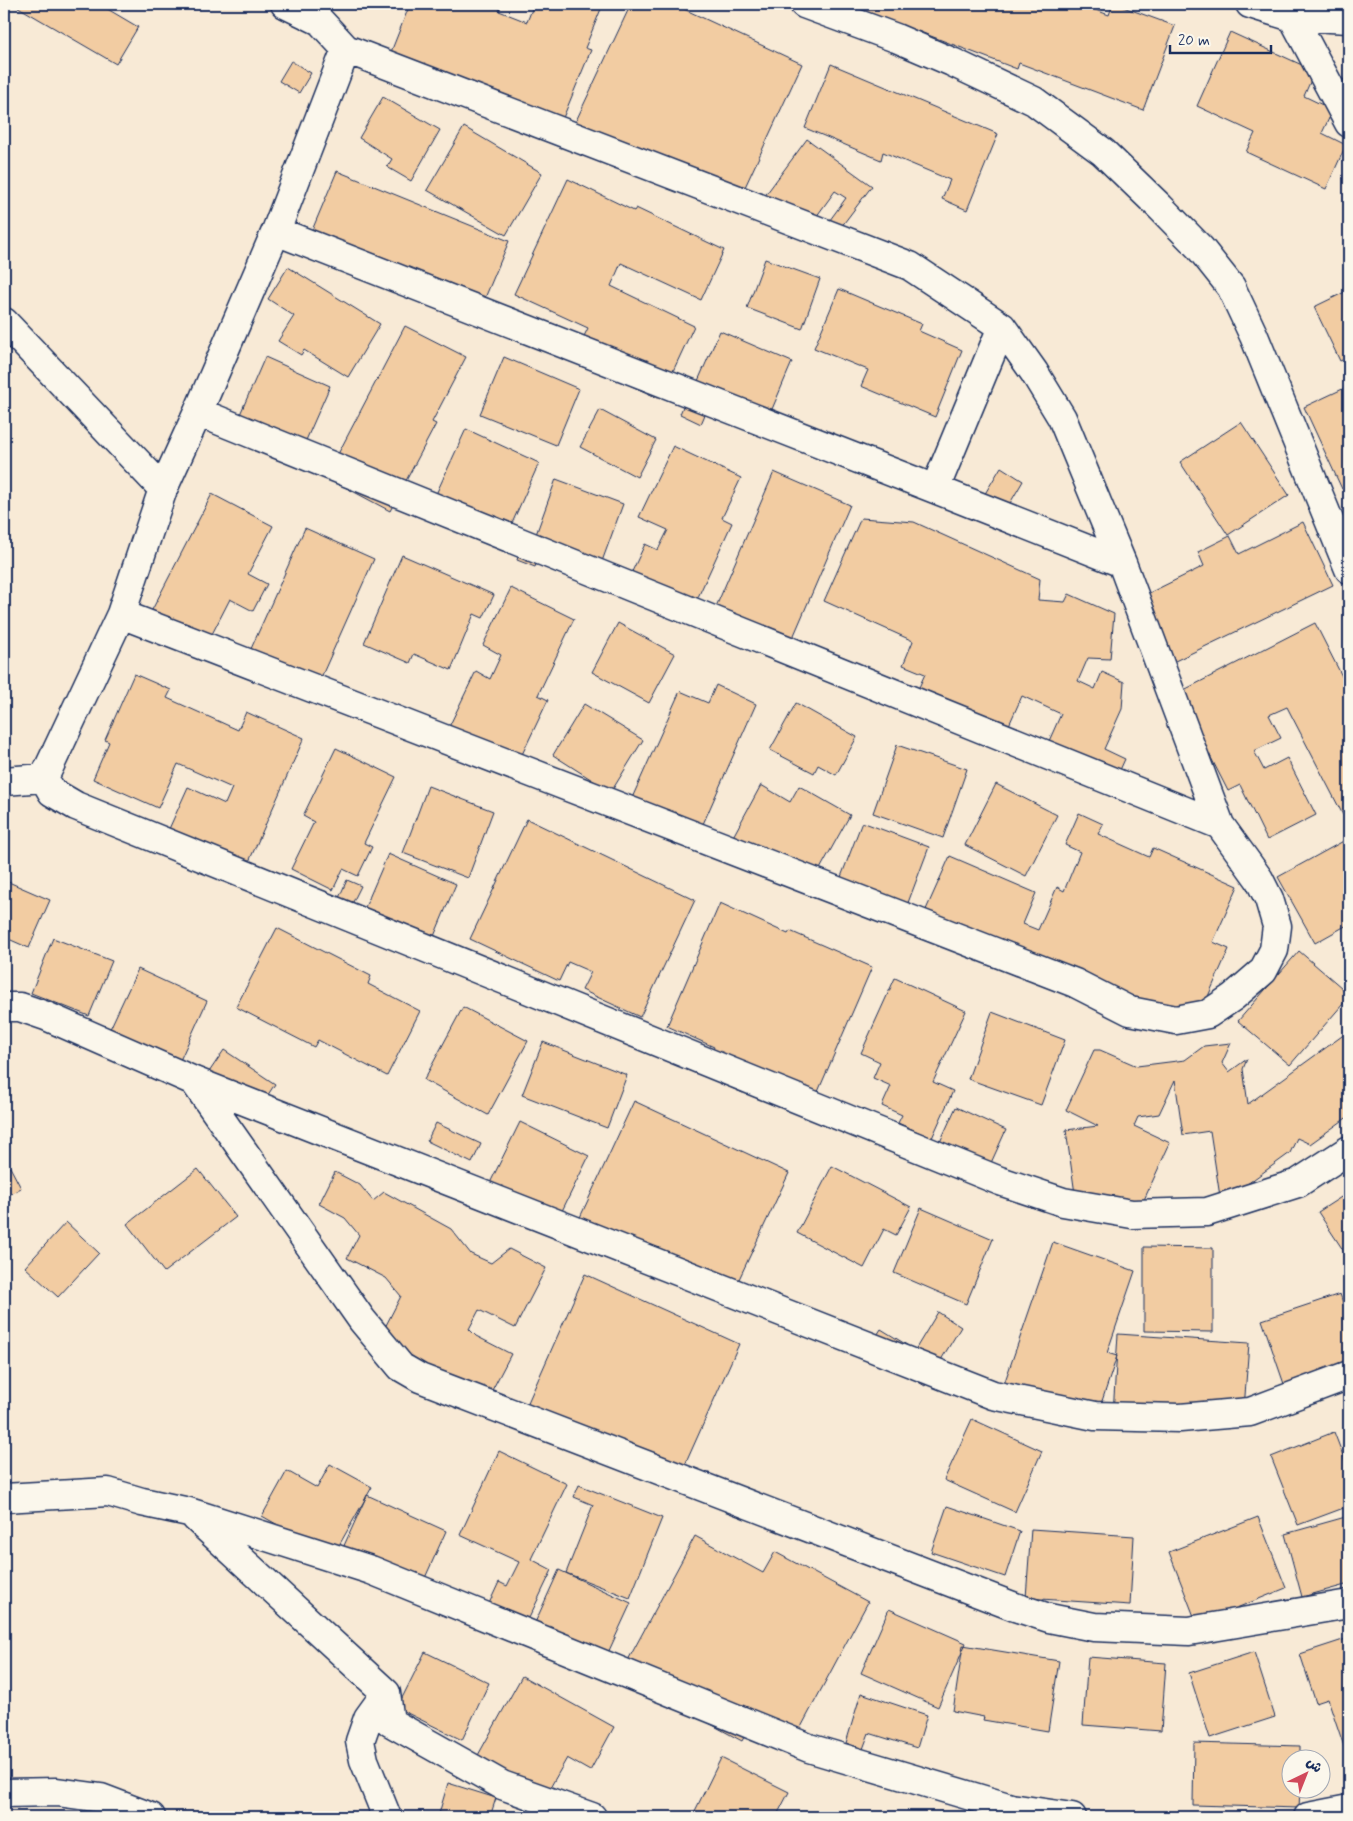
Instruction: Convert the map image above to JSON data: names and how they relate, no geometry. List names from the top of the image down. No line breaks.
{"scale_bar":"20 m","north":"top right"}
